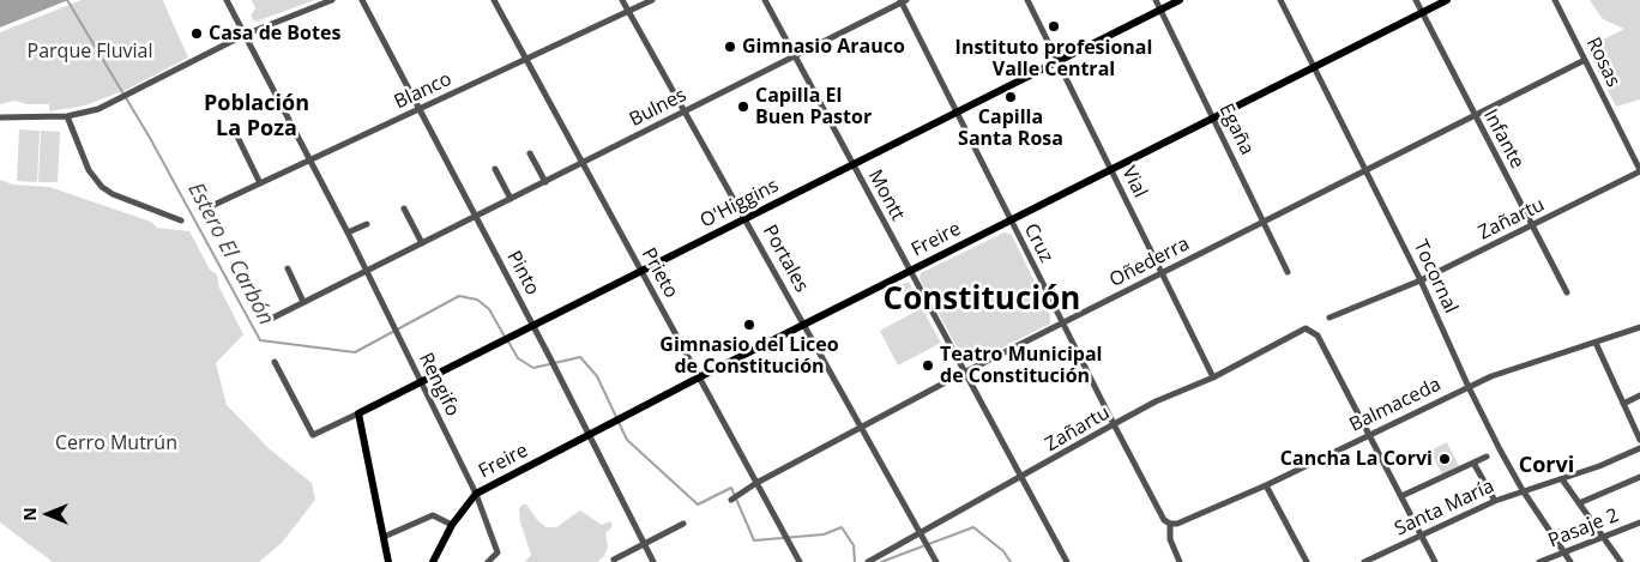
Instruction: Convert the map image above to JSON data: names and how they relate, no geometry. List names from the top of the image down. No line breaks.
{"streets":{"main road":["O'Higgins","Freire"],"street":["Rosas","Blanco","Bulnes","Egaña","Infante","Vial","Montt","Zañartu","Cruz","Portales","Oñederra","Pinto","Prieto","Tocornal","Rengifo","Balmaceda","Santa María","Pasaje 2"]},"crossings":[["Rosas","Zañartu"],["Rosas","Oñederra"],["Blanco","Portales"],["Blanco","Pinto"],["Blanco","Prieto"],["Blanco","Rengifo"],["Bulnes","Montt"],["Bulnes","Cruz"],["Bulnes","Portales"],["Bulnes","Pinto"],["Bulnes","Prieto"],["Bulnes","Rengifo"],["Egaña","O'Higgins"],["Egaña","Freire"],["Egaña","Oñederra"],["Infante","Zañartu"],["Infante","Freire"],["Infante","Oñederra"],["Vial","O'Higgins"],["Vial","Zañartu"],["Vial","Freire"],["Vial","Oñederra"],["Montt","O'Higgins"],["Montt","Zañartu"],["Montt","Freire"],["Montt","Oñederra"],["O'Higgins","Cruz"],["O'Higgins","Portales"],["O'Higgins","Pinto"],["O'Higgins","Prieto"],["O'Higgins","Rengifo"],["Zañartu","Cruz"],["Zañartu","Portales"],["Zañartu","Tocornal"],["Zañartu","Balmaceda"],["Freire","Cruz"],["Freire","Portales"],["Freire","Pinto"],["Freire","Prieto"],["Freire","Tocornal"],["Freire","Rengifo"],["Cruz","Oñederra"],["Cruz","Balmaceda"],["Portales","Oñederra"],["Oñederra","Prieto"],["Oñederra","Tocornal"],["Tocornal","Balmaceda"],["Tocornal","Santa María"],["Tocornal","Pasaje 2"]],"districts":["Población La Poza","Constitución","Corvi"],"water":["Estero El Carbón"],"parks":["Parque Fluvial","Cerro Mutrún"],"places":["Instituto profesional Valle Central","Casa de Botes","Gimnasio Arauco","Capilla Santa Rosa","Capilla El Buen Pastor","Gimnasio del Liceo de Constitución","Teatro Municipal de Constitución","Cancha La Corvi"],"north":"left"}
